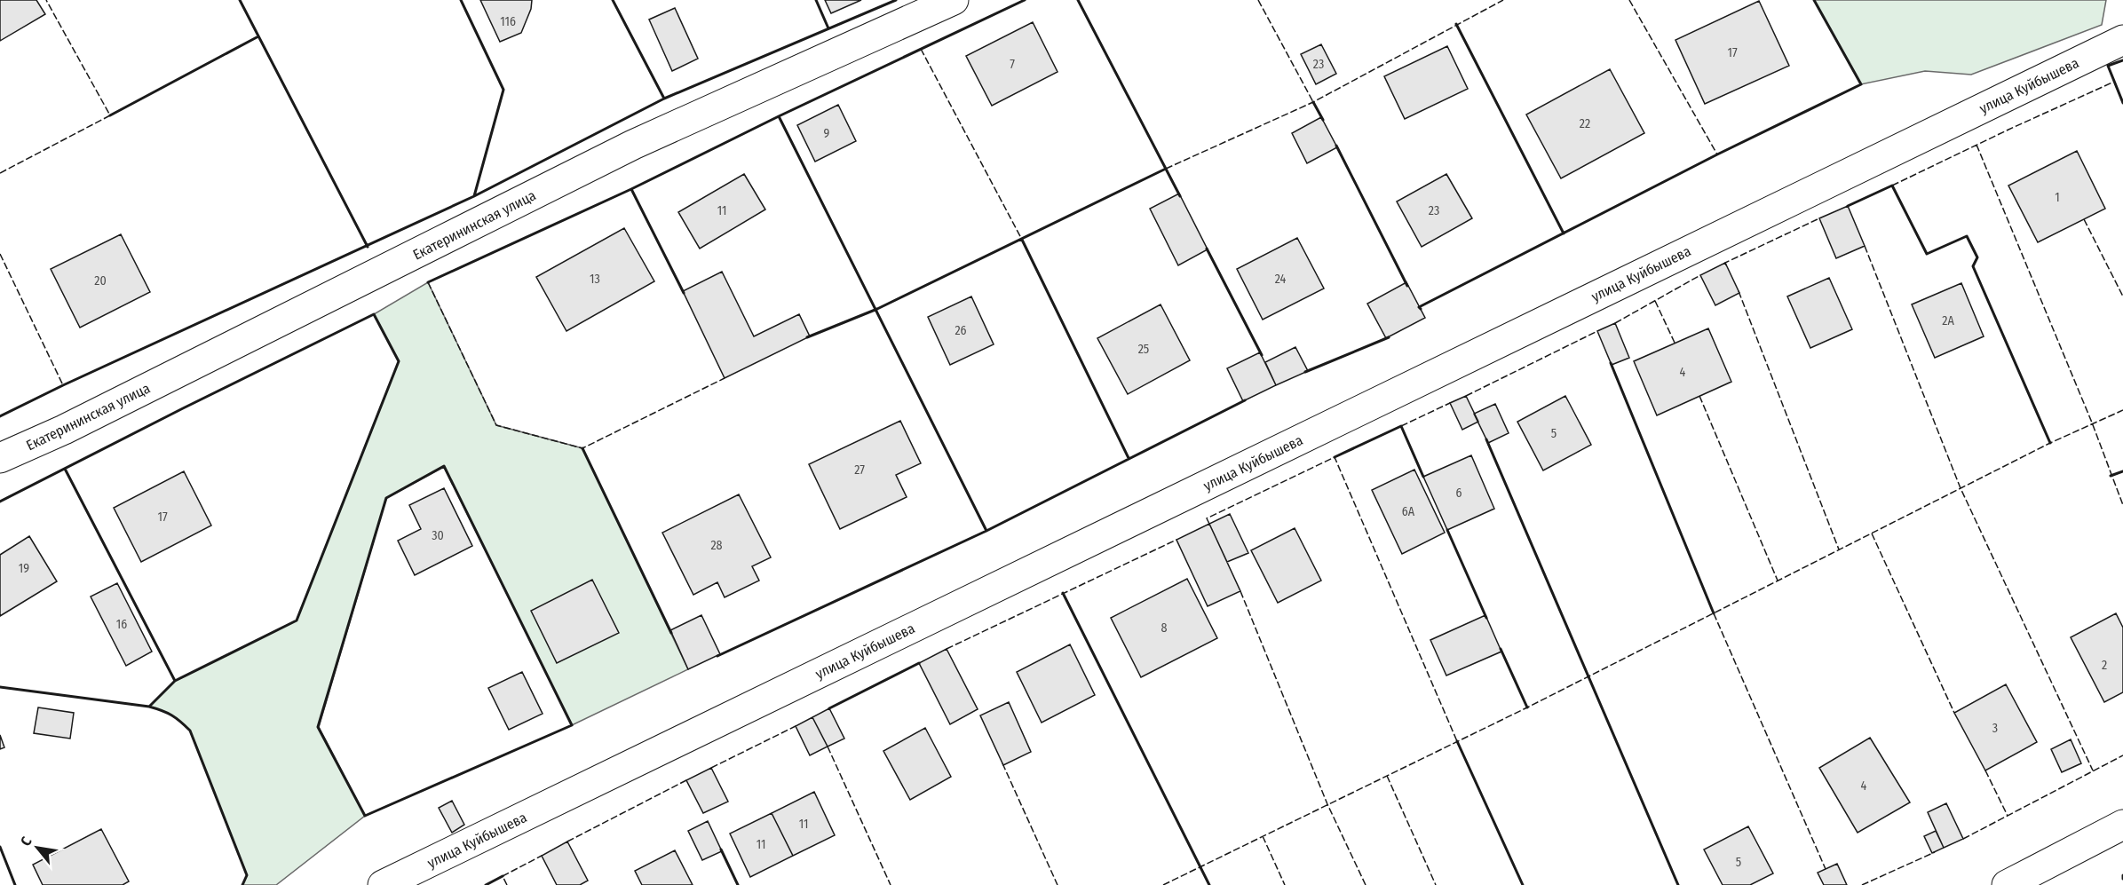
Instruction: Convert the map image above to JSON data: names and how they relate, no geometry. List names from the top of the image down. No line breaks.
{"streets":{"street":["улица Куйбышева","Екатерининская улица"]},"house_numbers":["116","17","7","23","22","9","1","11","23","13","24","20","2А","26","25","4","5","27","6","6А","17","30","28","19","16","8","2","3","4","11","11","5"],"north":"top left"}
